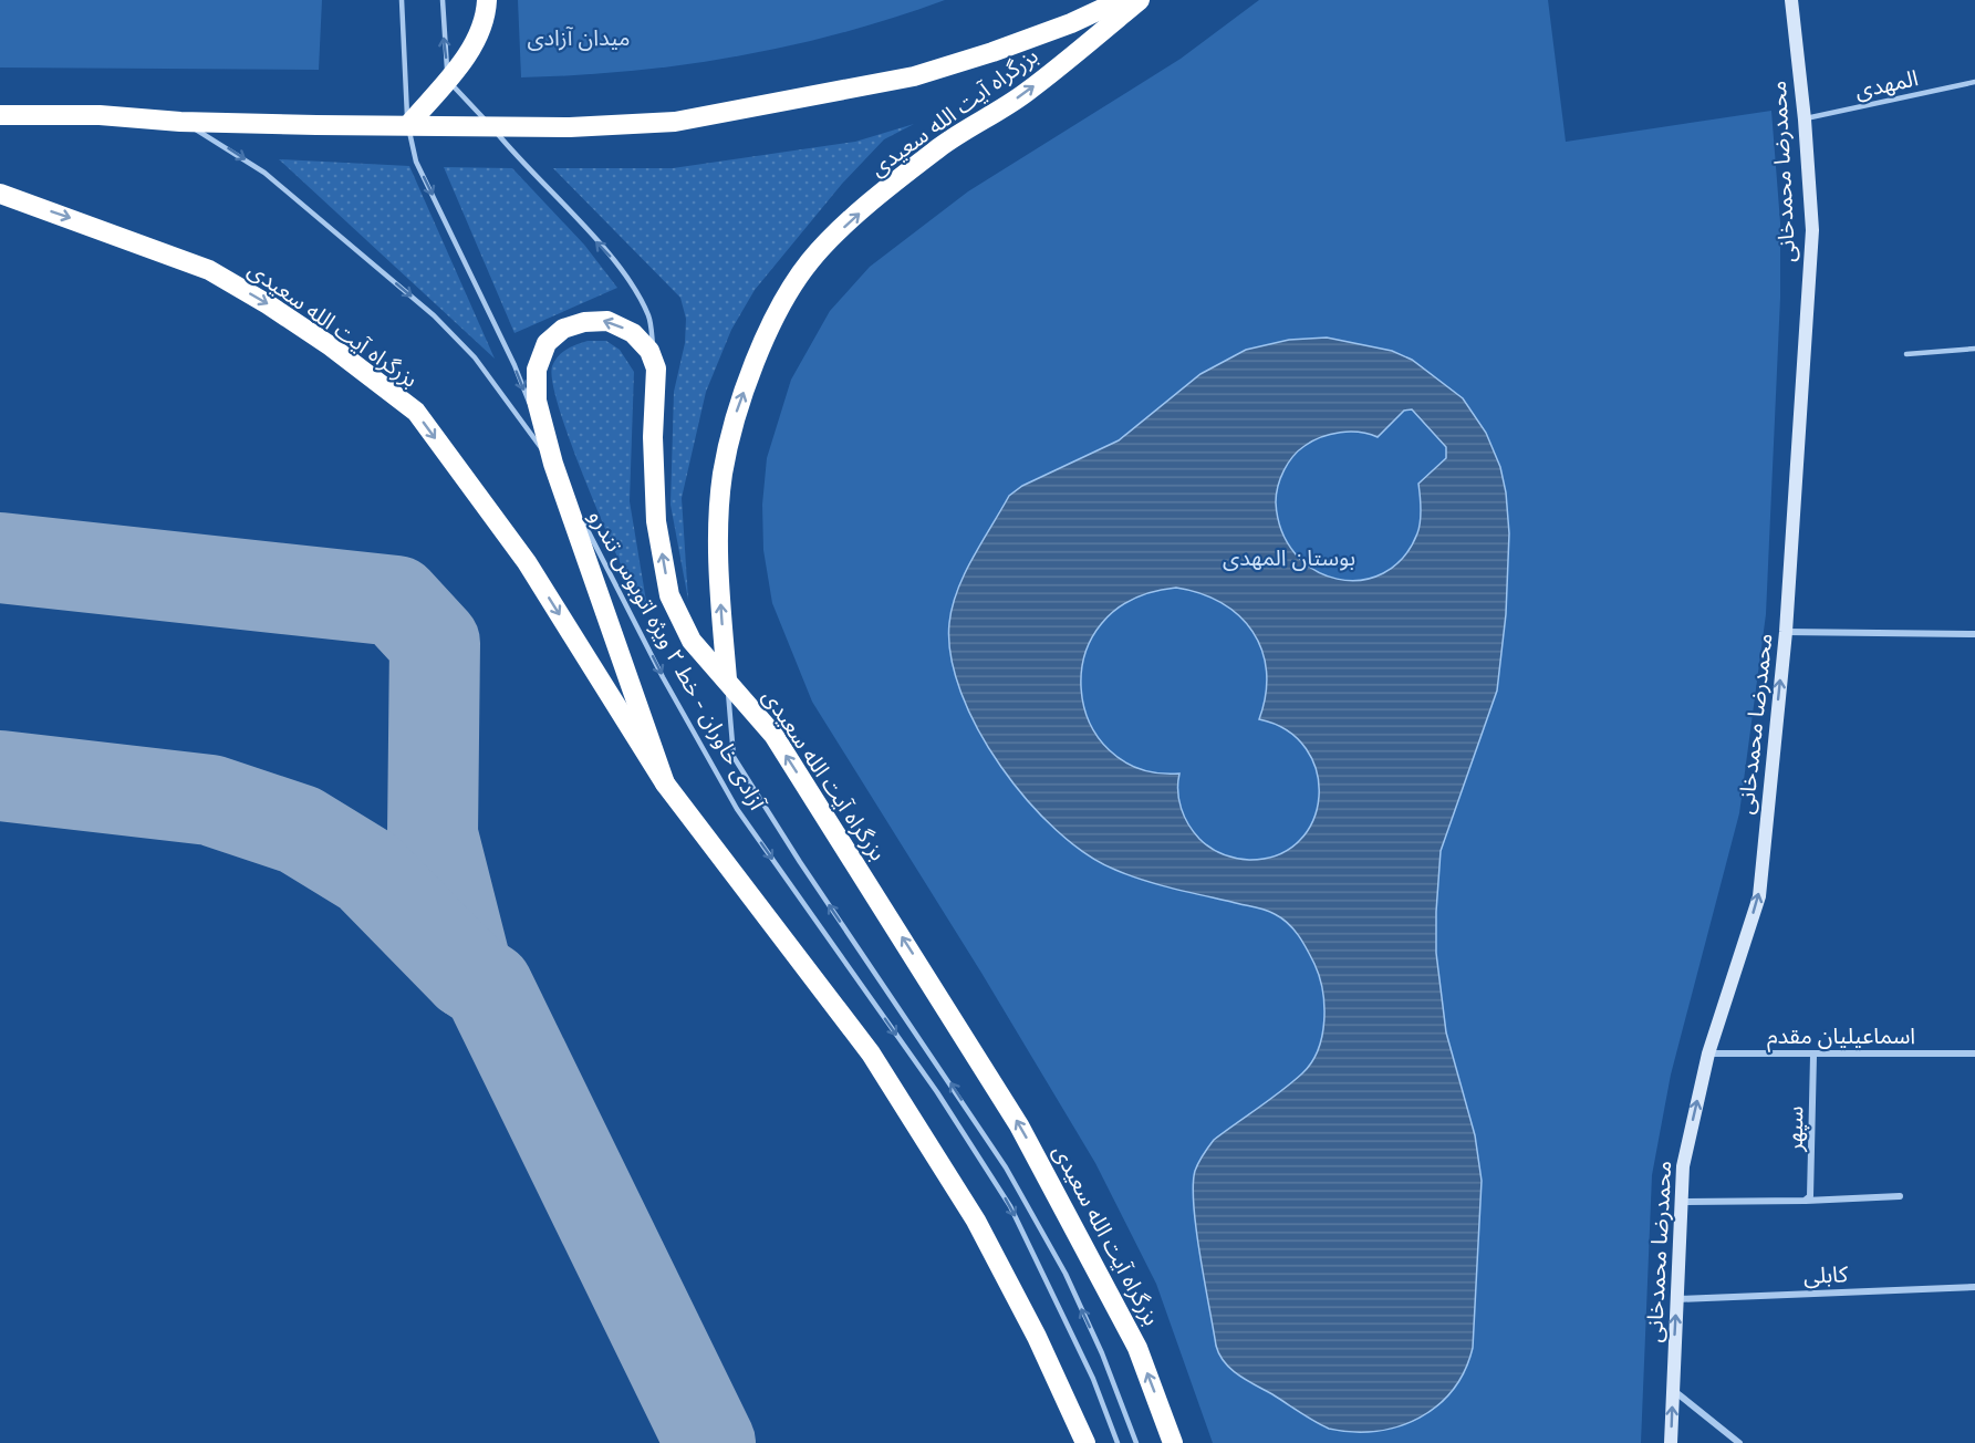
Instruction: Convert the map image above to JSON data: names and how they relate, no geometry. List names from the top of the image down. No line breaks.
{"streets":{"highway":["بزرگراه آیت الله سعیدی"],"street":["محمدرضا محمدخانی","اسماعیلیان مقدم","سپهر","کابلی"],"lane":["المهدی","آزادی خاوران - خط ۲ ویژه اتوبوس تندرو"]},"crossings":[["المهدی","محمدرضا محمدخانی"],["بزرگراه آیت الله سعیدی","آزادی خاوران - خط ۲ ویژه اتوبوس تندرو"],["محمدرضا محمدخانی","اسماعیلیان مقدم"],["محمدرضا محمدخانی","کابلی"],["اسماعیلیان مقدم","سپهر"]],"one_way":["محمدرضا محمدخانی"],"parks":["میدان آزادی","بوستان المهدی"]}
